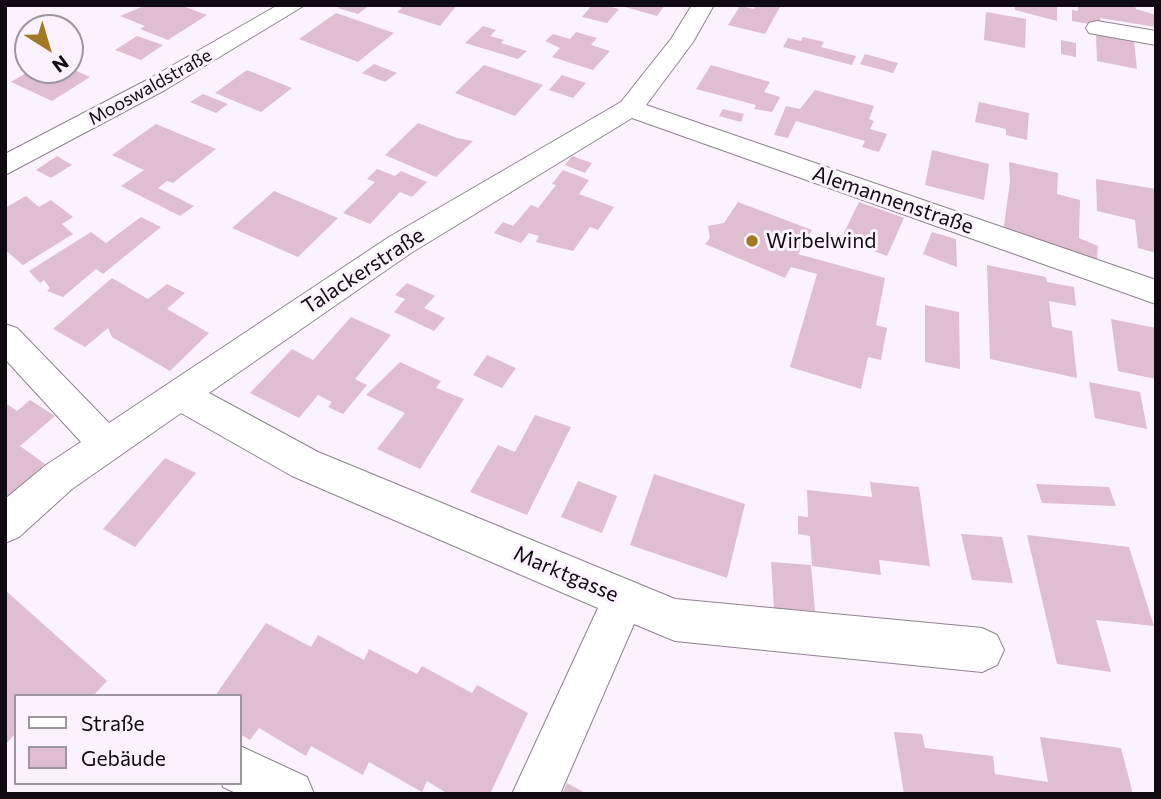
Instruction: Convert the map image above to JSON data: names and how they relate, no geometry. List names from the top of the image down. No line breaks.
{"streets":{"street":["Mooswaldstraße","Alemannenstraße","Talackerstraße","Marktgasse"]},"crossings":[["Alemannenstraße","Talackerstraße"],["Talackerstraße","Marktgasse"]],"places":["Wirbelwind"],"legend":["Straße","Gebäude"],"north":"bottom right"}
